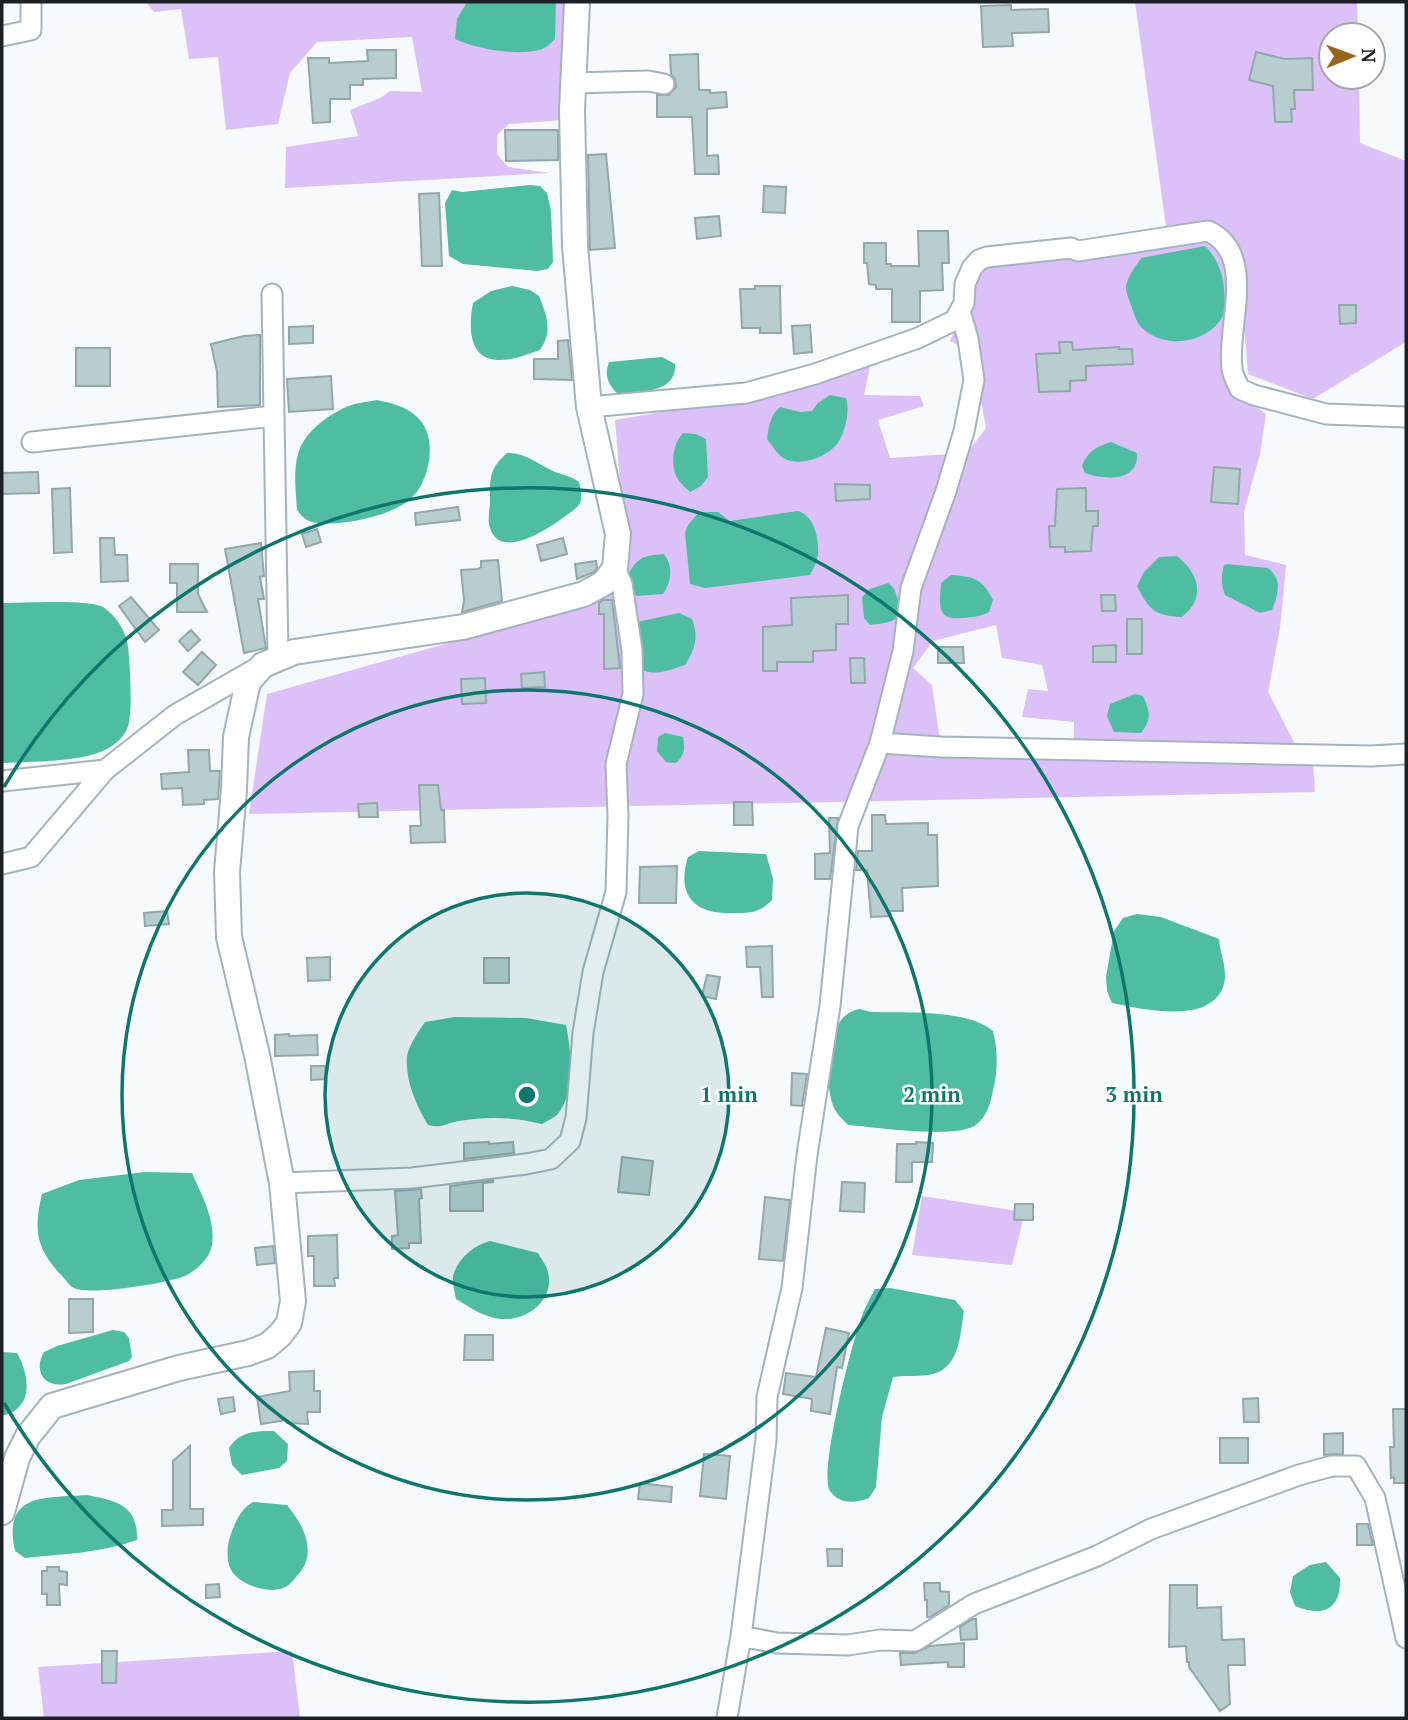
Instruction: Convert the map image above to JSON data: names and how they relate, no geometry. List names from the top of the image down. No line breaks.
{"north":"right","rings":["1 min","2 min","3 min"]}
